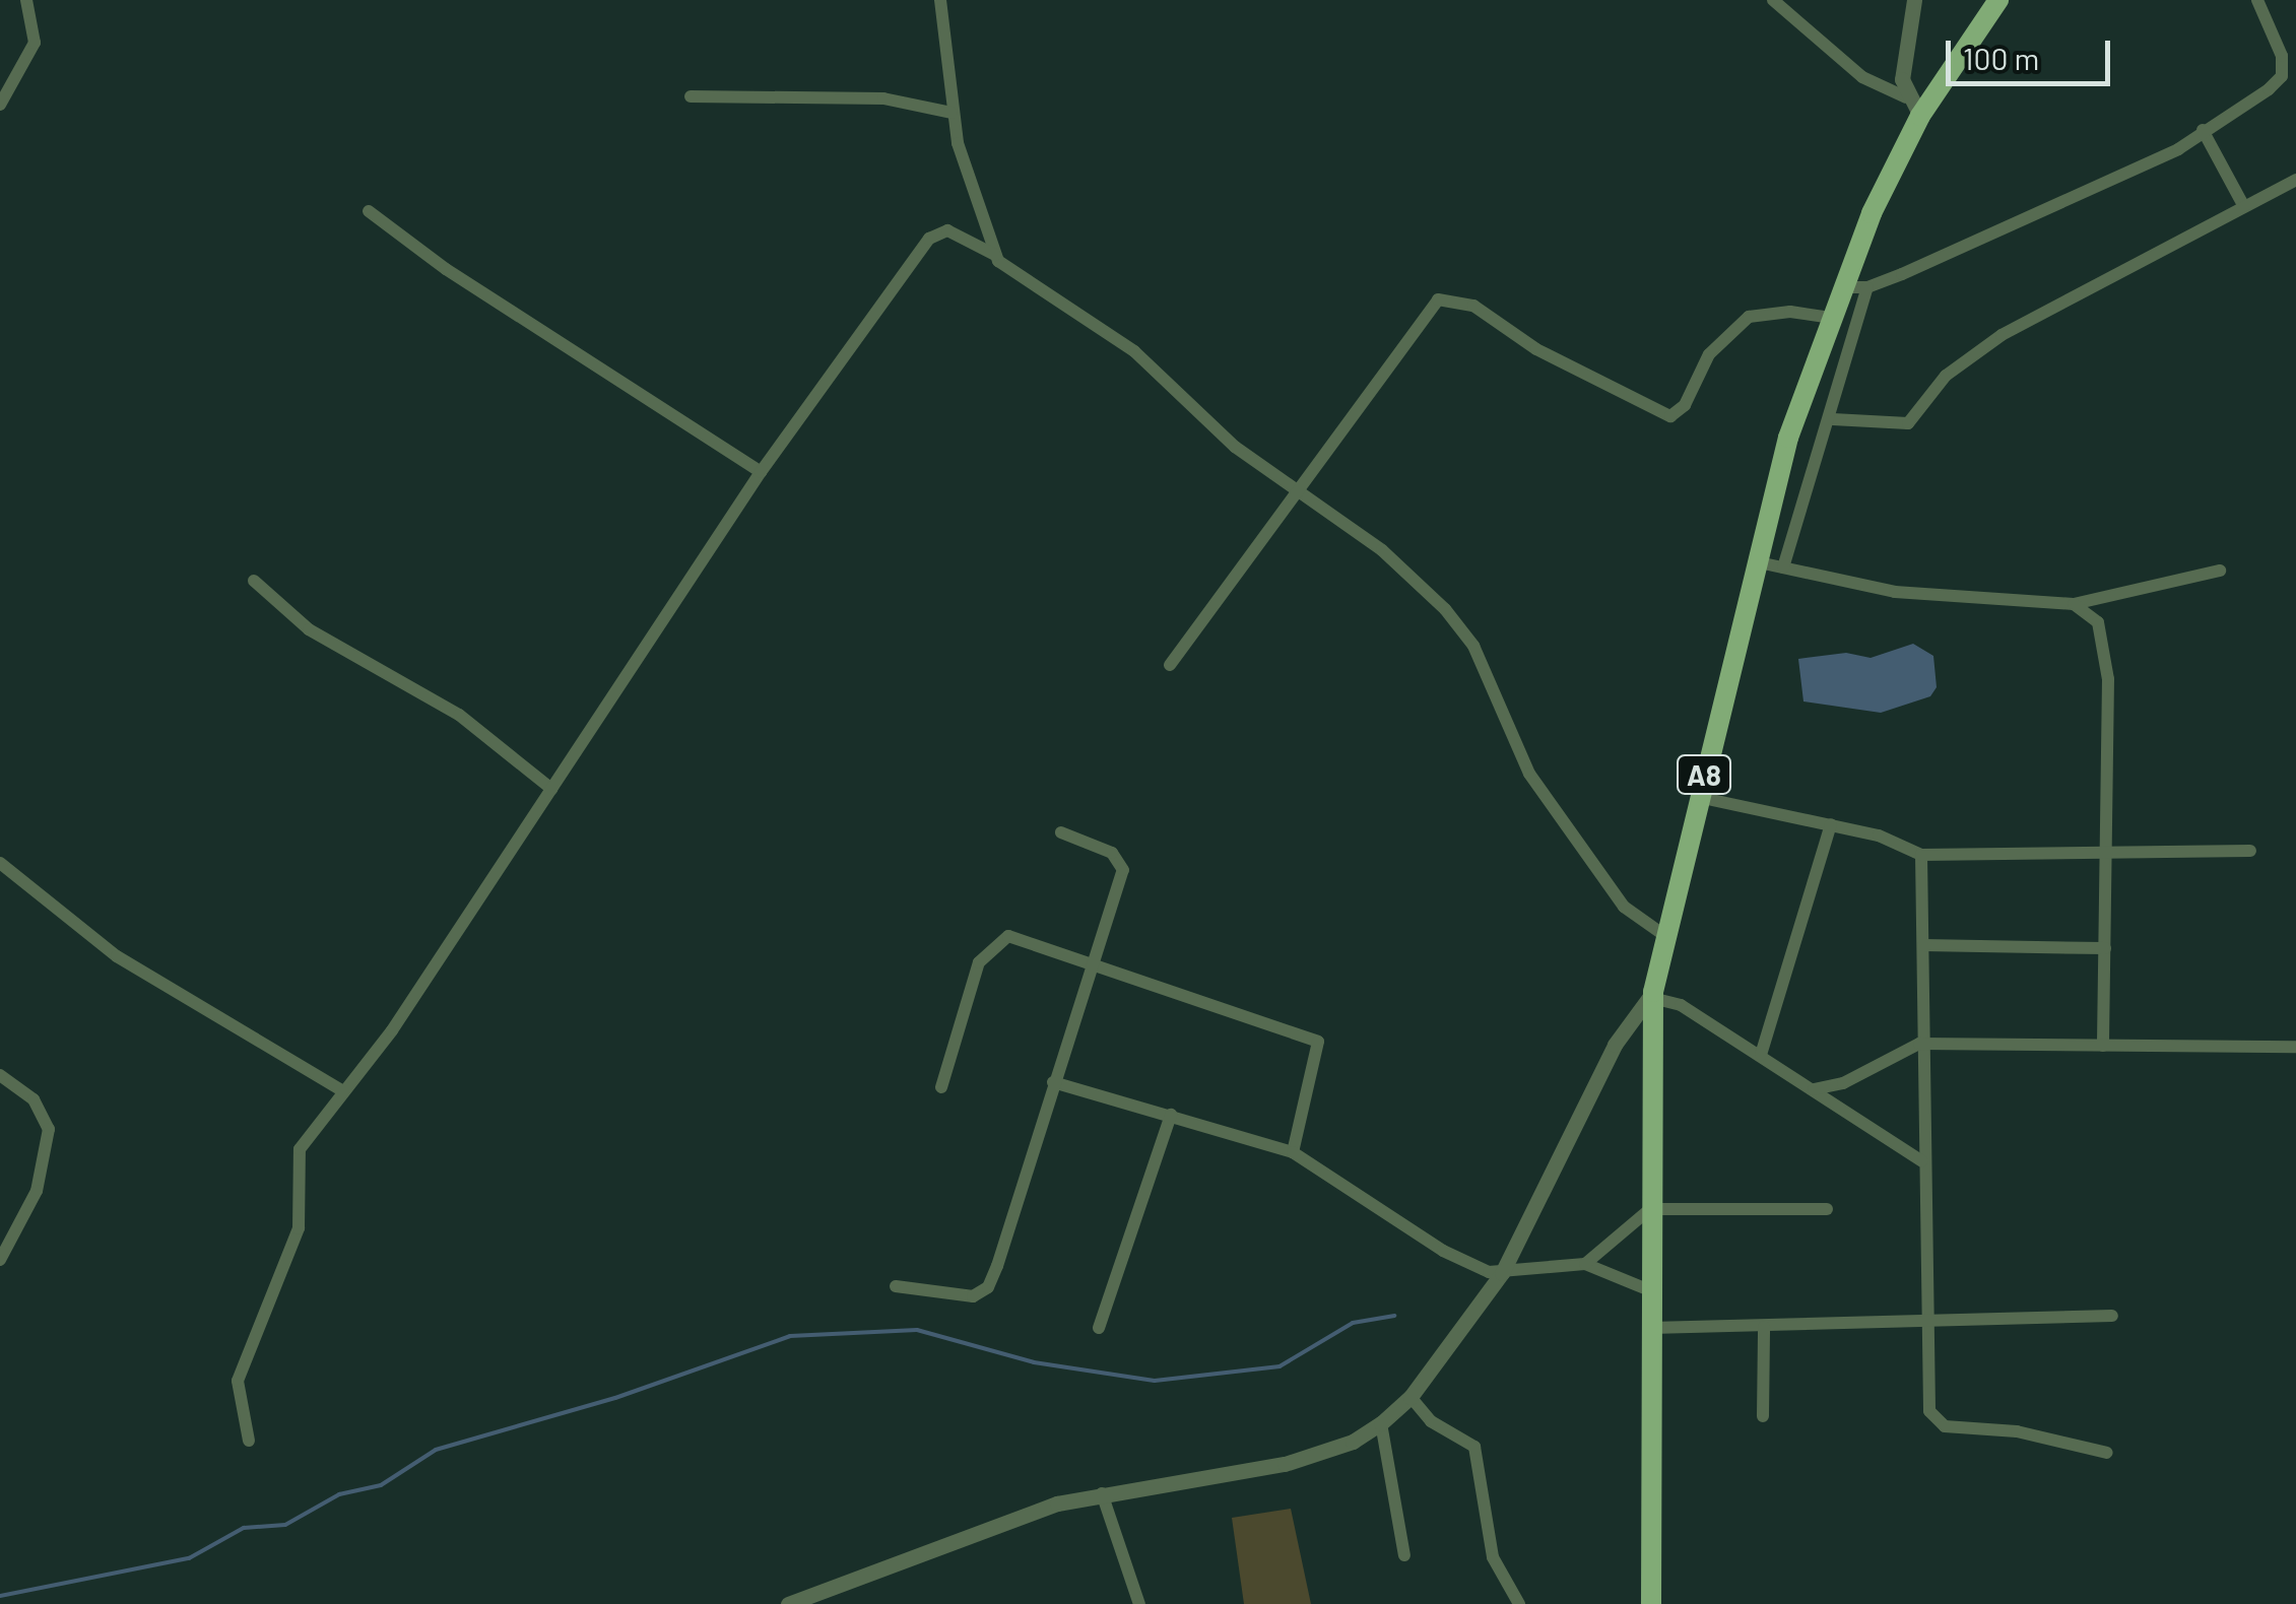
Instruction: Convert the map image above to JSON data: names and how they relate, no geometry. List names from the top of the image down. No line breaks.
{"streets":{"main road":["A8"]},"scale_bar":"100 m"}
